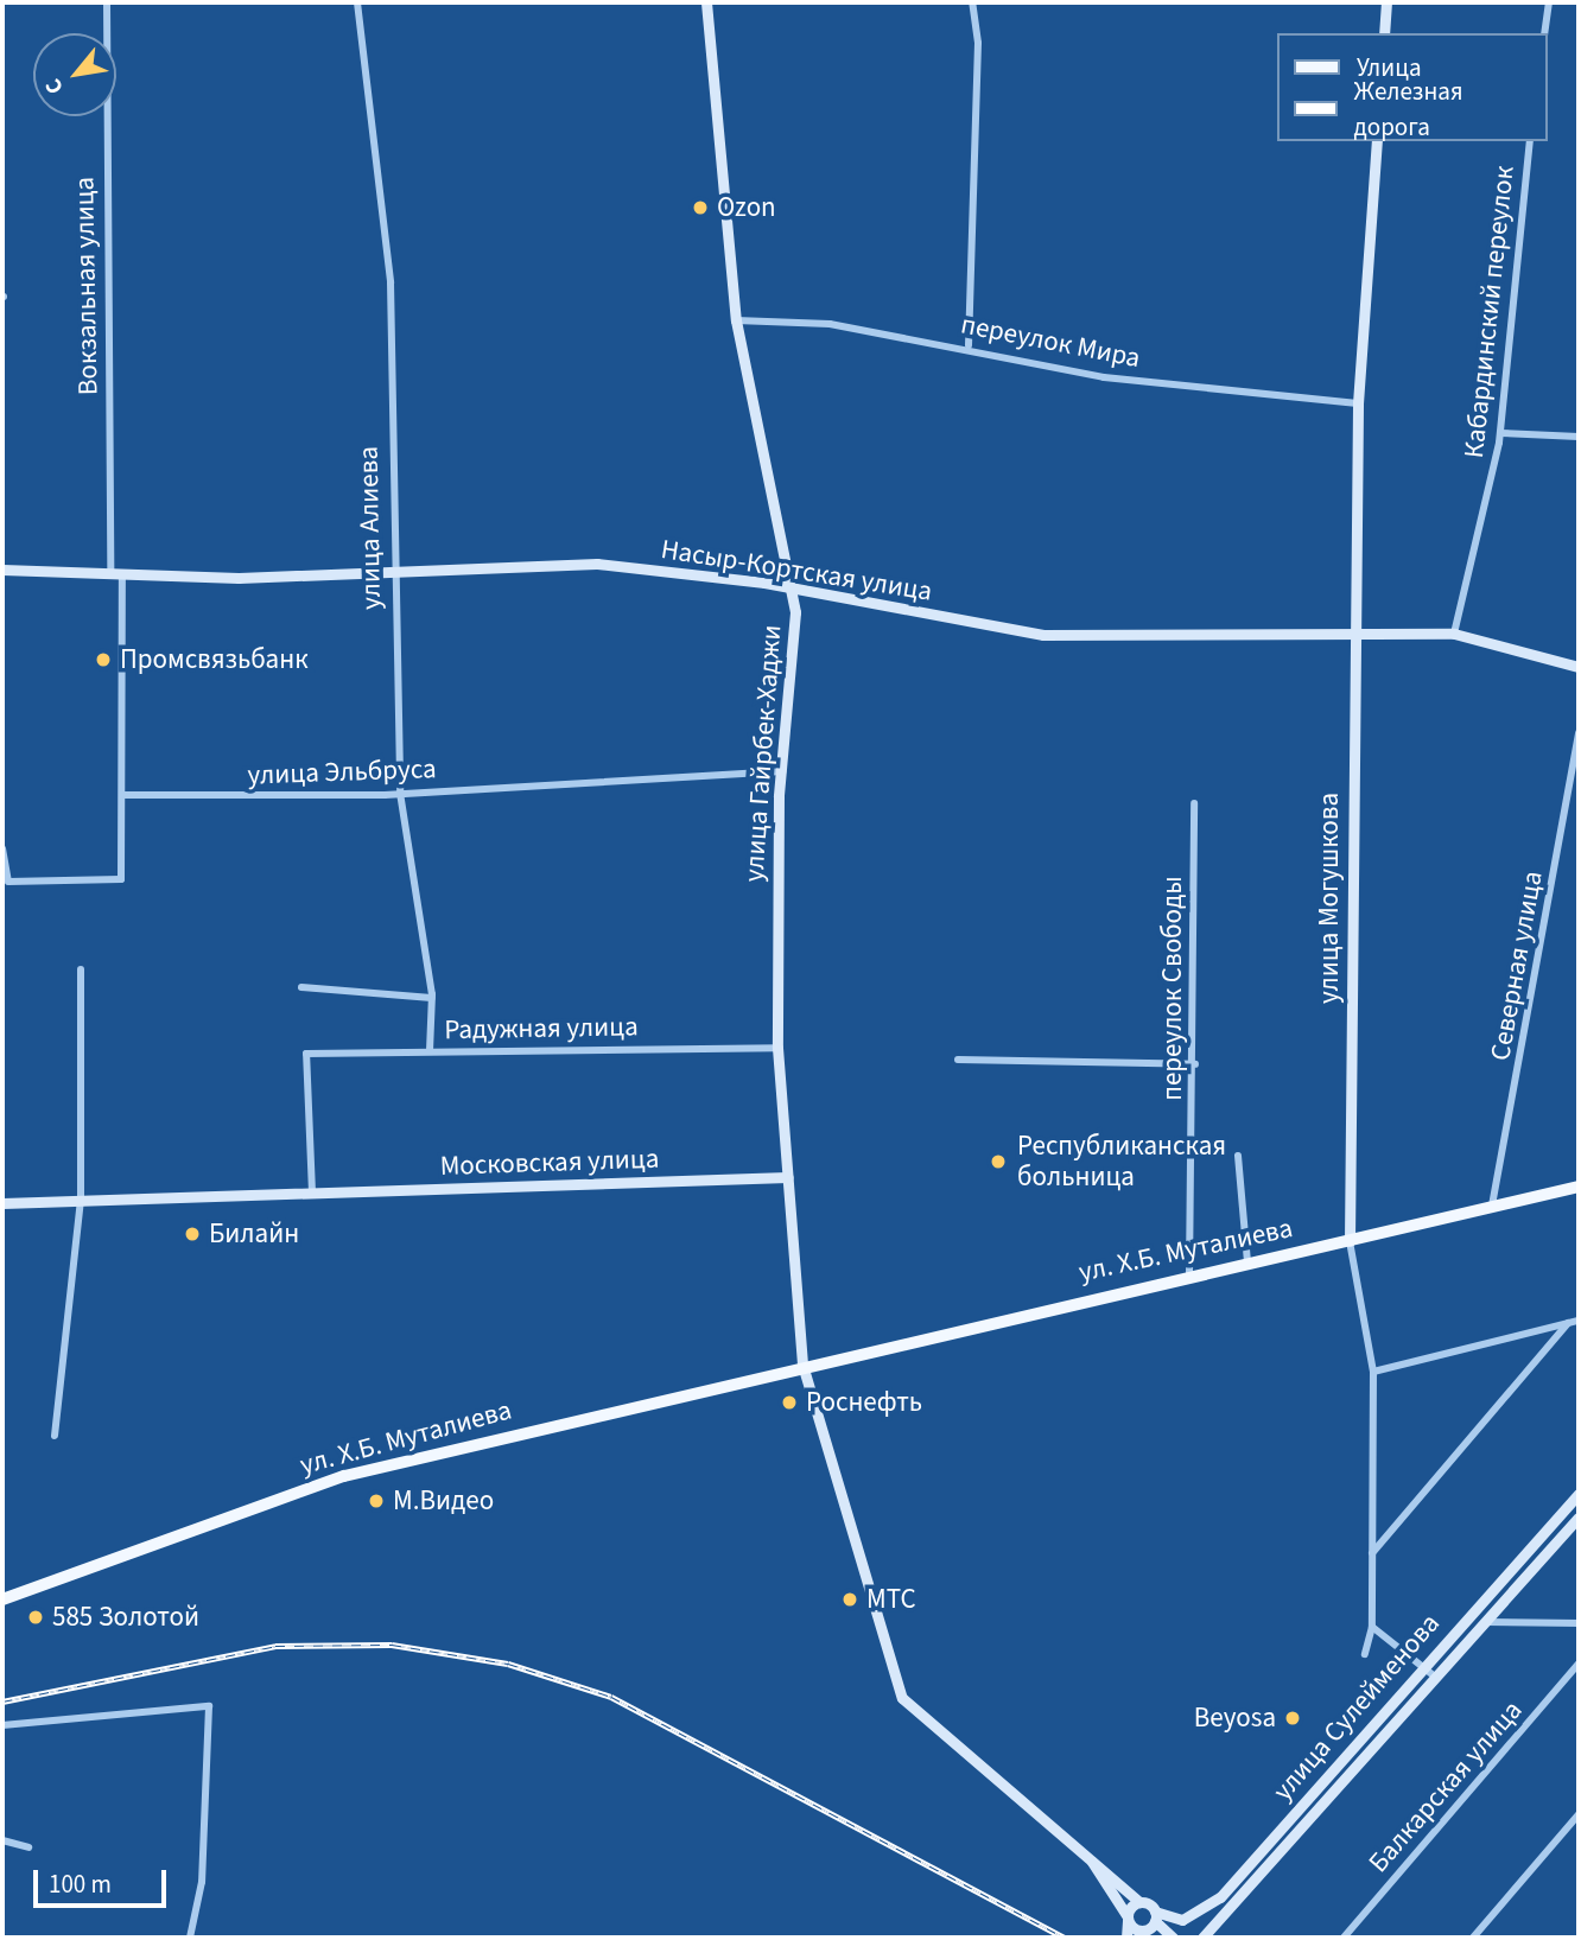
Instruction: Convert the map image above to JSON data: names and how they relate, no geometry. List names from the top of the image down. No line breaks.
{"streets":{"main road":["ул. Х.Б. Муталиева"],"street":["Вокзальная улица","Кабардинский переулок","переулок Мира","улица Алиева","Насыр-Кортская улица","улица Гайрбек-Хаджи","улица Эльбруса","улица Могушкова","Северная улица","переулок Свободы","Радужная улица","Московская улица","улица Сулейменова","Балкарская улица"]},"crossings":[["Вокзальная улица","Насыр-Кортская улица"],["Кабардинский переулок","Насыр-Кортская улица"],["переулок Мира","улица Гайрбек-Хаджи"],["переулок Мира","улица Могушкова"],["улица Алиева","Насыр-Кортская улица"],["улица Алиева","улица Эльбруса"],["улица Алиева","Радужная улица"],["Насыр-Кортская улица","улица Гайрбек-Хаджи"],["Насыр-Кортская улица","улица Могушкова"],["улица Гайрбек-Хаджи","улица Эльбруса"],["улица Гайрбек-Хаджи","Радужная улица"],["улица Гайрбек-Хаджи","Московская улица"],["улица Гайрбек-Хаджи","ул. Х.Б. Муталиева"],["улица Могушкова","ул. Х.Б. Муталиева"],["Северная улица","ул. Х.Б. Муталиева"],["переулок Свободы","ул. Х.Б. Муталиева"],["Радужная улица","Московская улица"]],"places":["Ozon","Промсвязьбанк","Республиканская больница","Билайн","Роснефть","М.Видео","МТС","585 Золотой","Beyosa"],"legend":["Улица","Железная дорога"],"scale_bar":"100 m","north":"bottom left"}
